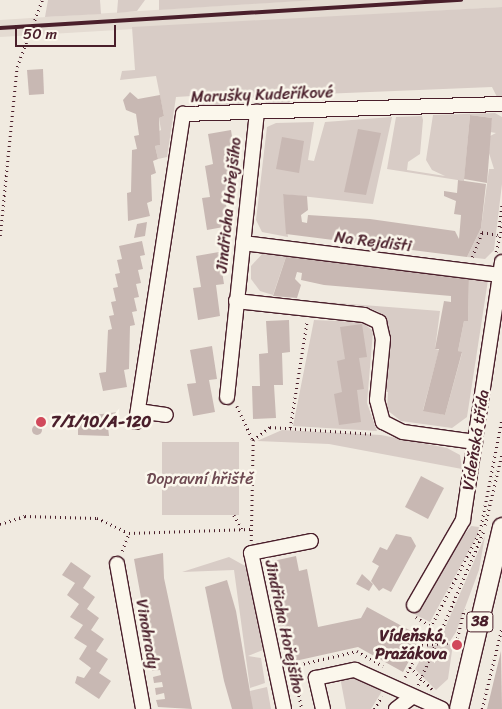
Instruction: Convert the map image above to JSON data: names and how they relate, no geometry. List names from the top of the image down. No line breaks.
{"streets":{"main road":["38"],"street":["Marušky Kudeříkové","Jindřicha Hořejšího","Na Rejdišti","Vídeňská třída","Vinohrady"]},"crossings":[["Marušky Kudeříkové","Jindřicha Hořejšího"],["Jindřicha Hořejšího","Na Rejdišti"],["Na Rejdišti","Vídeňská třída"]],"parks":["Dopravní hřiště"],"places":["7/I/10/A-120","Vídeňská, Pražákova"],"scale_bar":"50 m"}
